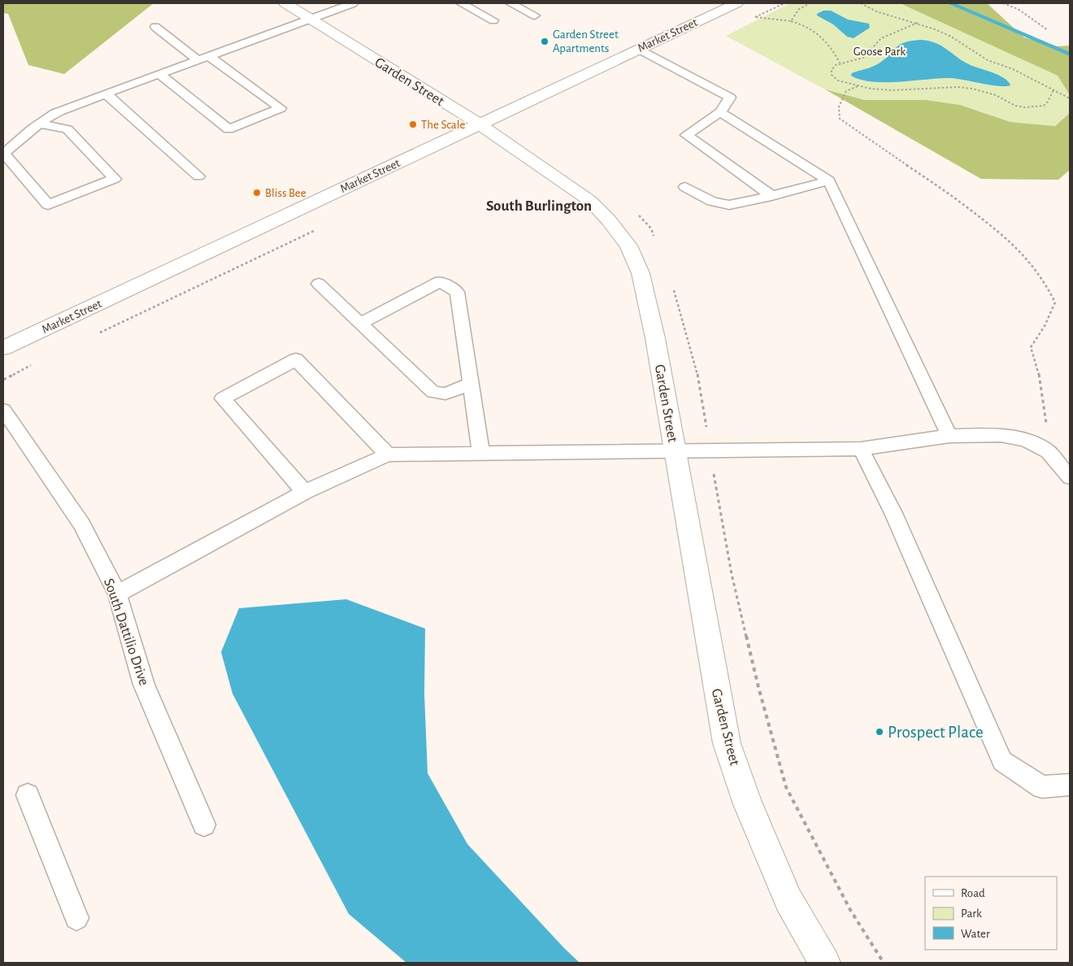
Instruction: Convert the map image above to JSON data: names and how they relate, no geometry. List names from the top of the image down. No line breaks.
{"streets":{"street":["Market Street","Garden Street"],"lane":["South Dattilio Drive"]},"crossings":[["Market Street","Garden Street"]],"districts":["South Burlington"],"parks":["Goose Park"],"places":["Garden Street Apartments","The Scale","Bliss Bee","Prospect Place"],"legend":["Road","Park","Water"]}
